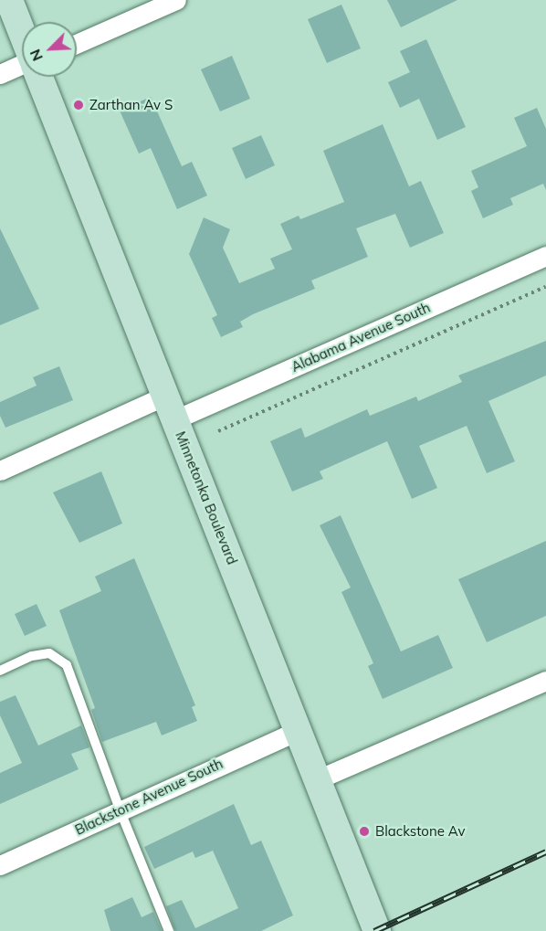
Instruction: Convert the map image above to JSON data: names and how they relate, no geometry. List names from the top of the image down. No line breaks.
{"streets":{"main road":["Minnetonka Boulevard"],"street":["Alabama Avenue South","Blackstone Avenue South"]},"crossings":[["Alabama Avenue South","Minnetonka Boulevard"],["Minnetonka Boulevard","Blackstone Avenue South"]],"places":["Zarthan Av S","Blackstone Av"],"north":"bottom left"}
